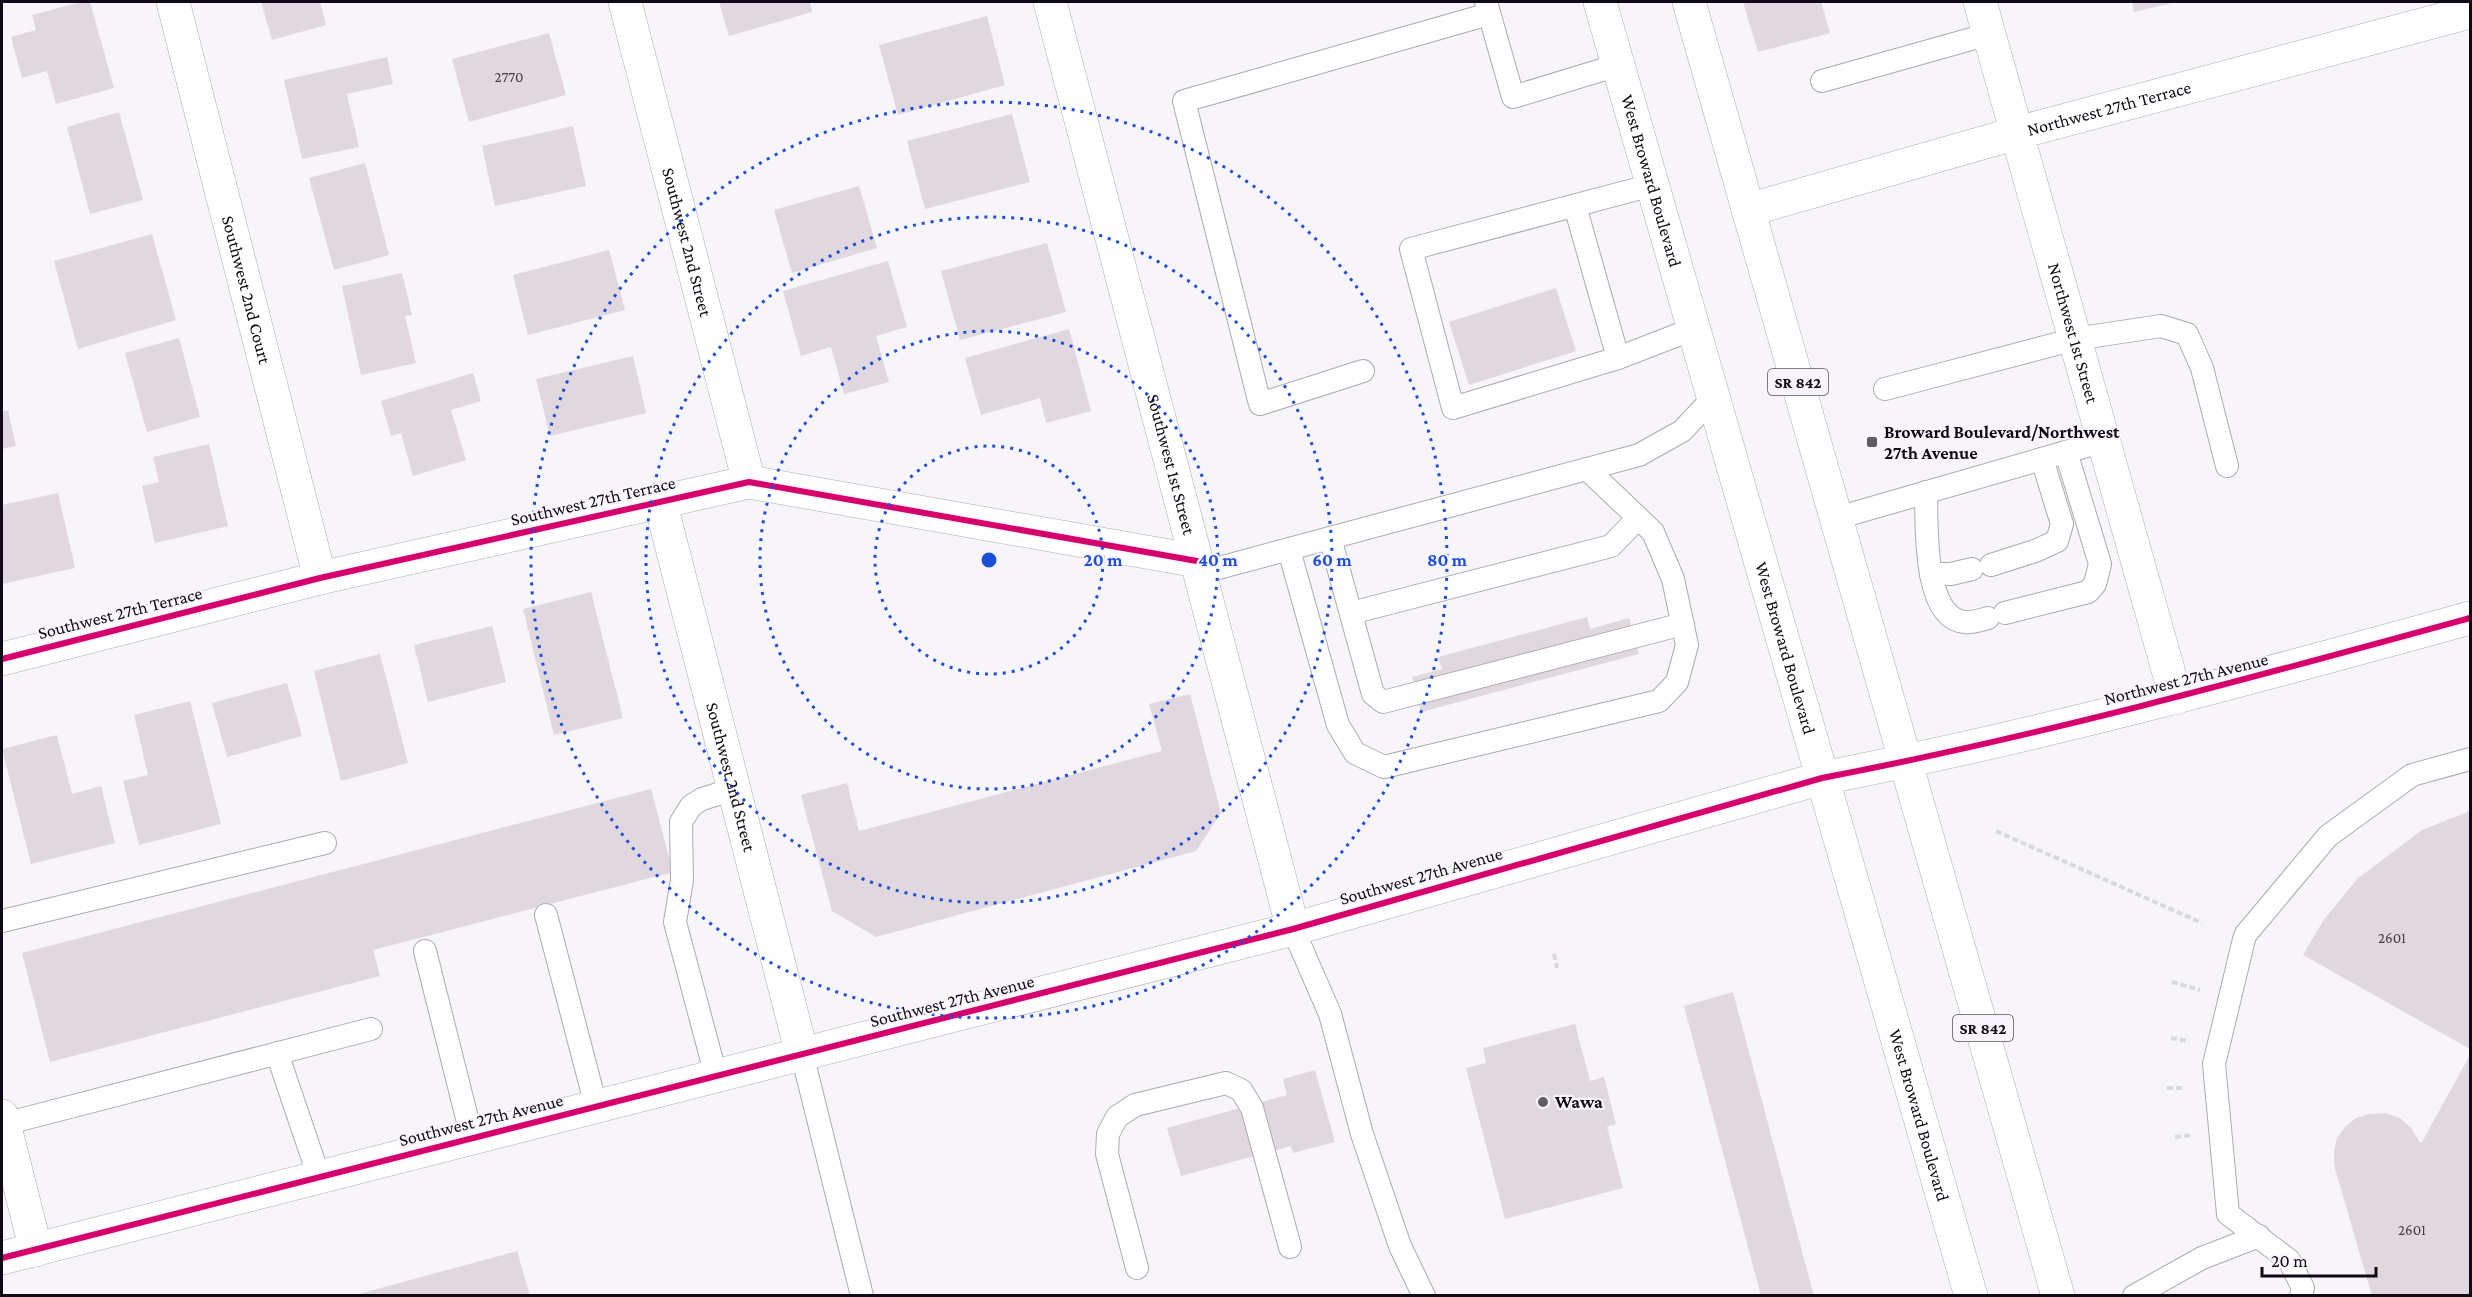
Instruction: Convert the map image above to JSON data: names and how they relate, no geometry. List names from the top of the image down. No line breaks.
{"streets":{"street":["Northwest 27th Terrace","West Broward Boulevard","Southwest 2nd Street","Southwest 2nd Court","Northwest 1st Street","SR 842","Southwest 1st Street","Southwest 27th Terrace","Northwest 27th Avenue","Southwest 27th Avenue"]},"crossings":[["Northwest 27th Terrace","Northwest 1st Street"],["Northwest 27th Terrace","SR 842"],["West Broward Boulevard","Southwest 27th Avenue"],["Southwest 2nd Street","Southwest 27th Terrace"],["Southwest 2nd Street","Southwest 27th Avenue"],["Southwest 2nd Court","Southwest 27th Terrace"],["Northwest 1st Street","Northwest 27th Avenue"],["SR 842","Northwest 27th Avenue"],["SR 842","Southwest 27th Avenue"],["Southwest 1st Street","Southwest 27th Terrace"],["Southwest 1st Street","Southwest 27th Avenue"],["Northwest 27th Avenue","Southwest 27th Avenue"]],"places":{"transit":["Broward Boulevard/Northwest 27th Avenue"],"other":["Wawa"]},"house_numbers":["2770","2601","2601"],"scale_bar":"20 m","rings":["20 m","40 m","60 m","80 m"]}
